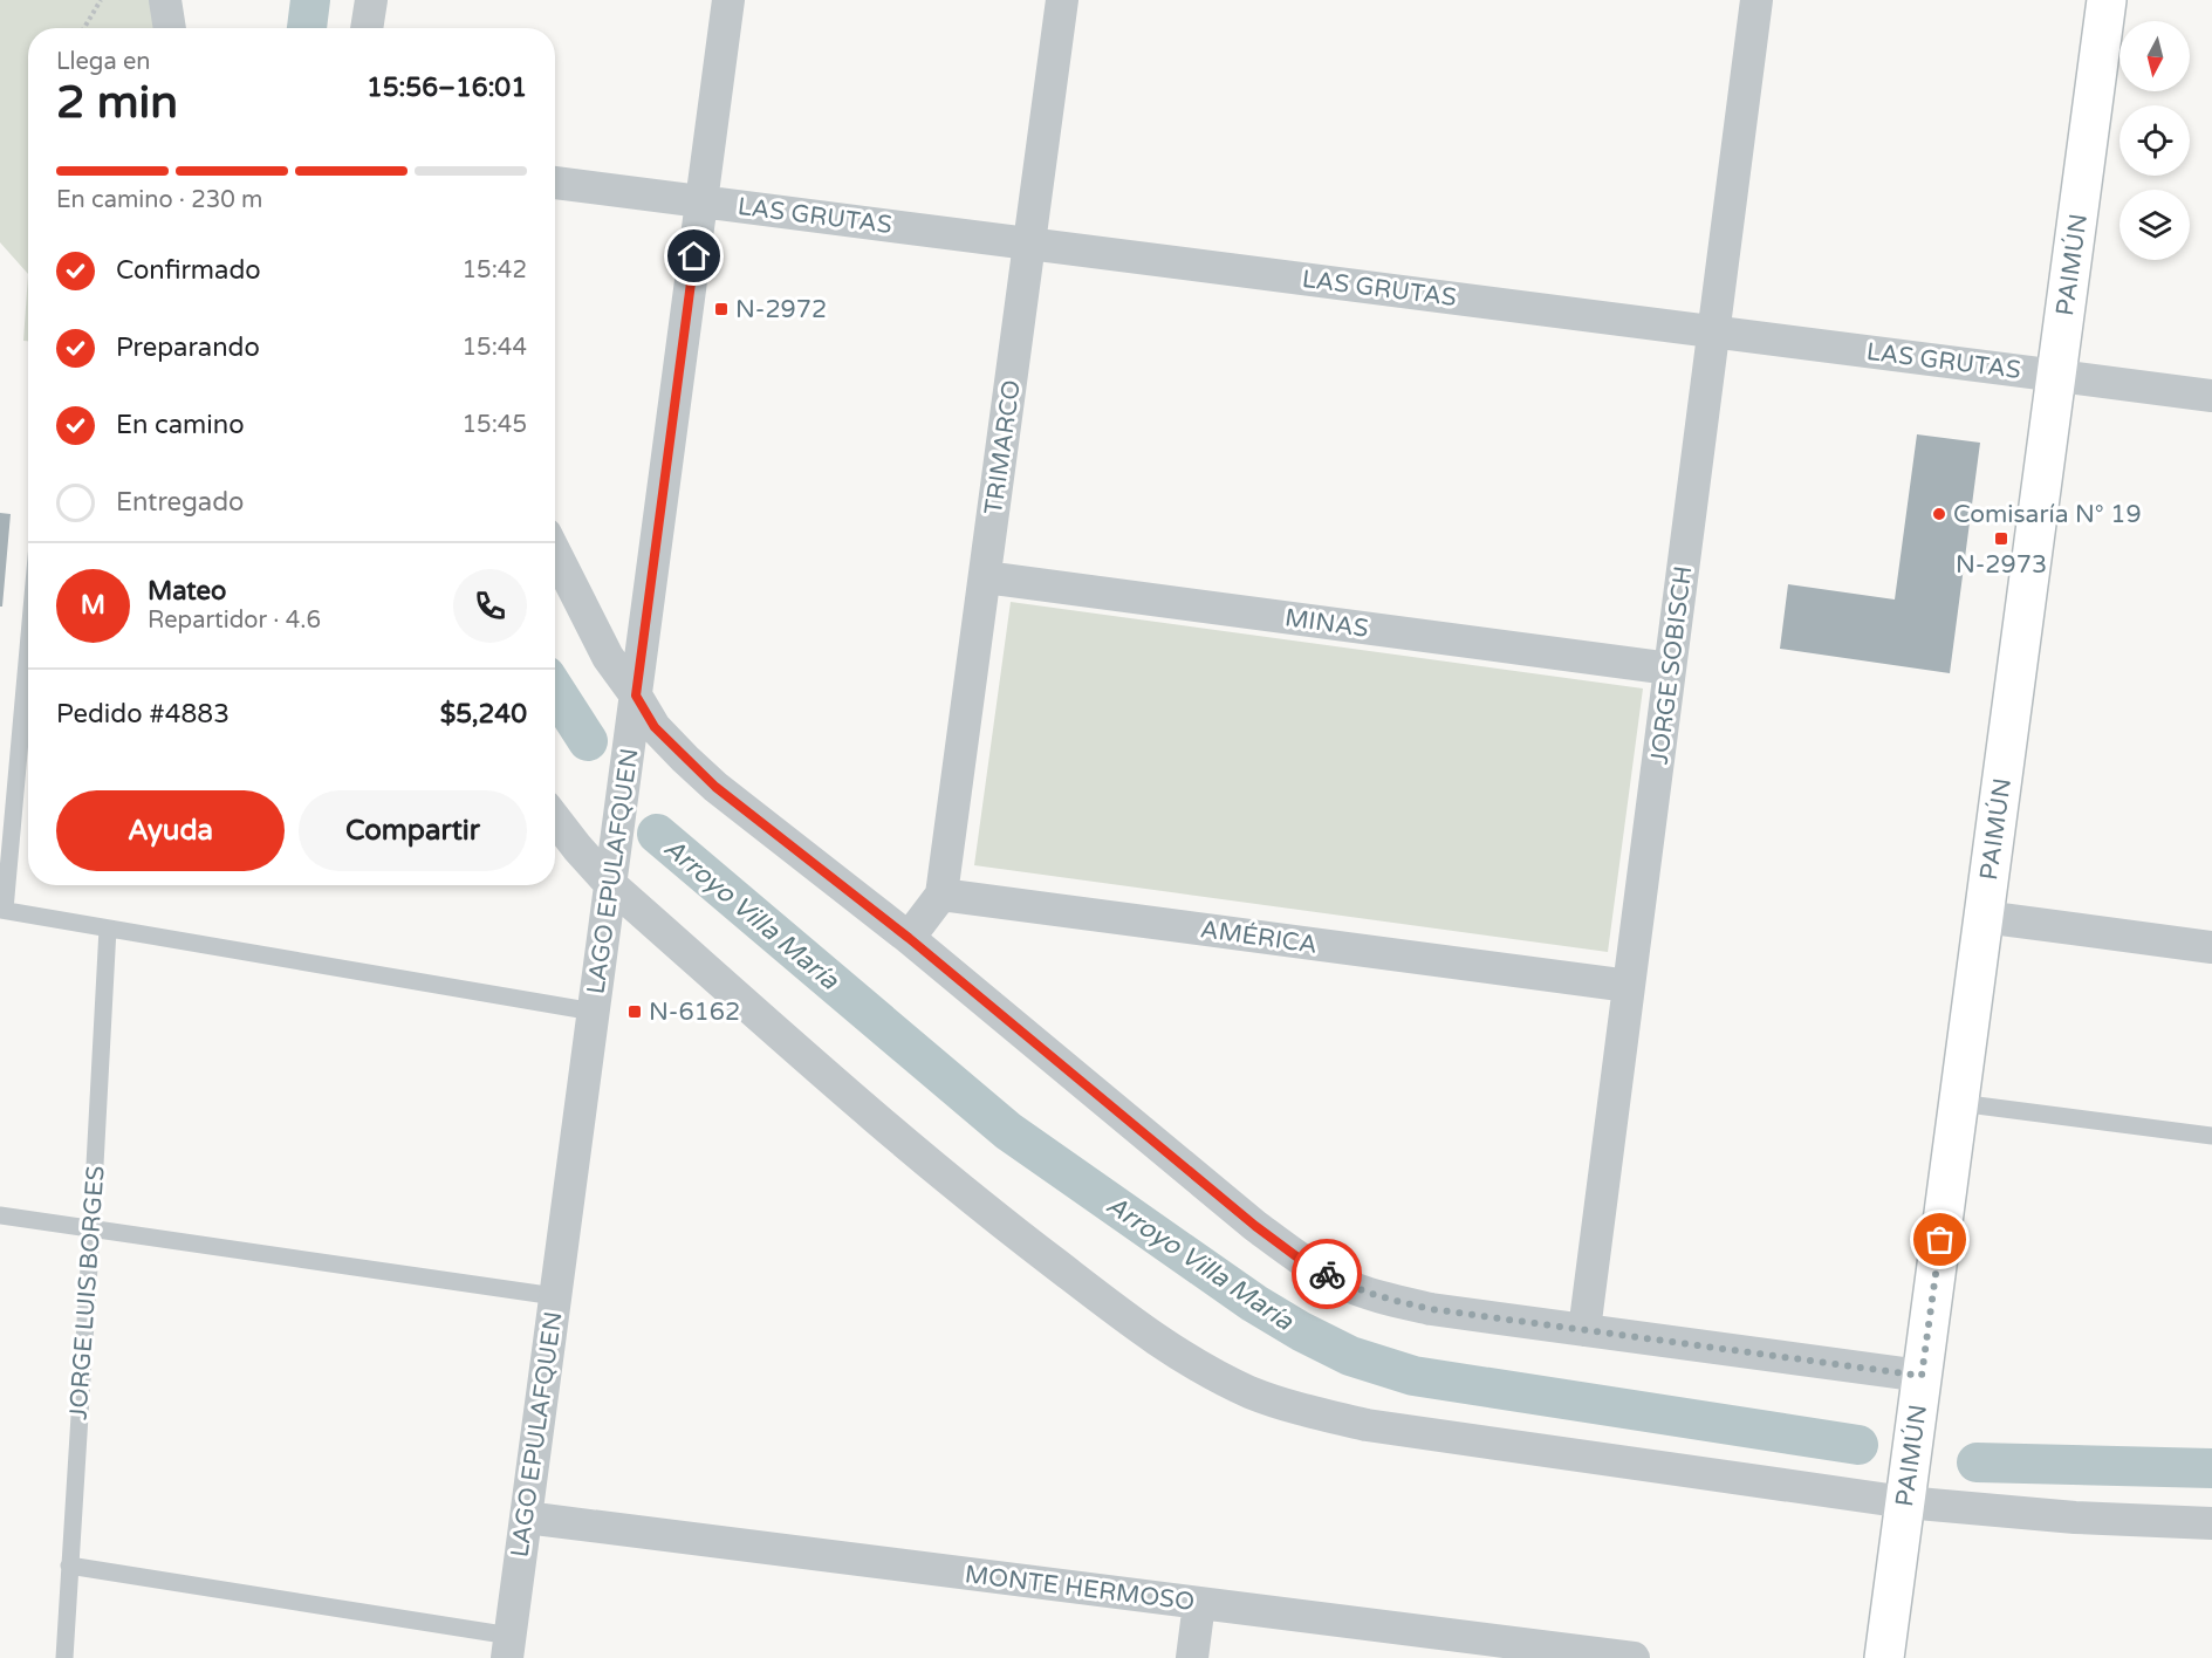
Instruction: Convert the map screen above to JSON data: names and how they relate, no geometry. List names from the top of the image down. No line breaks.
{"streets":{"street":["LAS GRUTAS","PAIMÚN","TRIMARCO","MINAS","JORGE SOBISCH","LAGO EPULAFQUEN","AMÉRICA","MONTE HERMOSO"],"lane":["JORGE LUIS BORGES"]},"crossings":[["LAS GRUTAS","PAIMÚN"],["LAS GRUTAS","TRIMARCO"],["LAS GRUTAS","JORGE SOBISCH"],["LAS GRUTAS","LAGO EPULAFQUEN"],["TRIMARCO","MINAS"],["TRIMARCO","AMÉRICA"],["MINAS","JORGE SOBISCH"],["JORGE SOBISCH","AMÉRICA"],["LAGO EPULAFQUEN","MONTE HERMOSO"]],"water":["Arroyo Villa María"],"places":{"transit":["N-2972","N-2973","N-6162"],"other":["Comisaría N° 19"]},"north":"bottom","page":{"heading":["2 min","Llega en","15:56–16:01"],"panel":["Mateo","Repartidor · 4.6","Pedido #4883","$5,240"],"bar":"En camino · 230 m","list":[["Confirmado","15:42"],["Preparando","15:44"],["En camino","15:45"],"Entregado"],"round":"M","buttons":["Ayuda","Compartir"]}}
